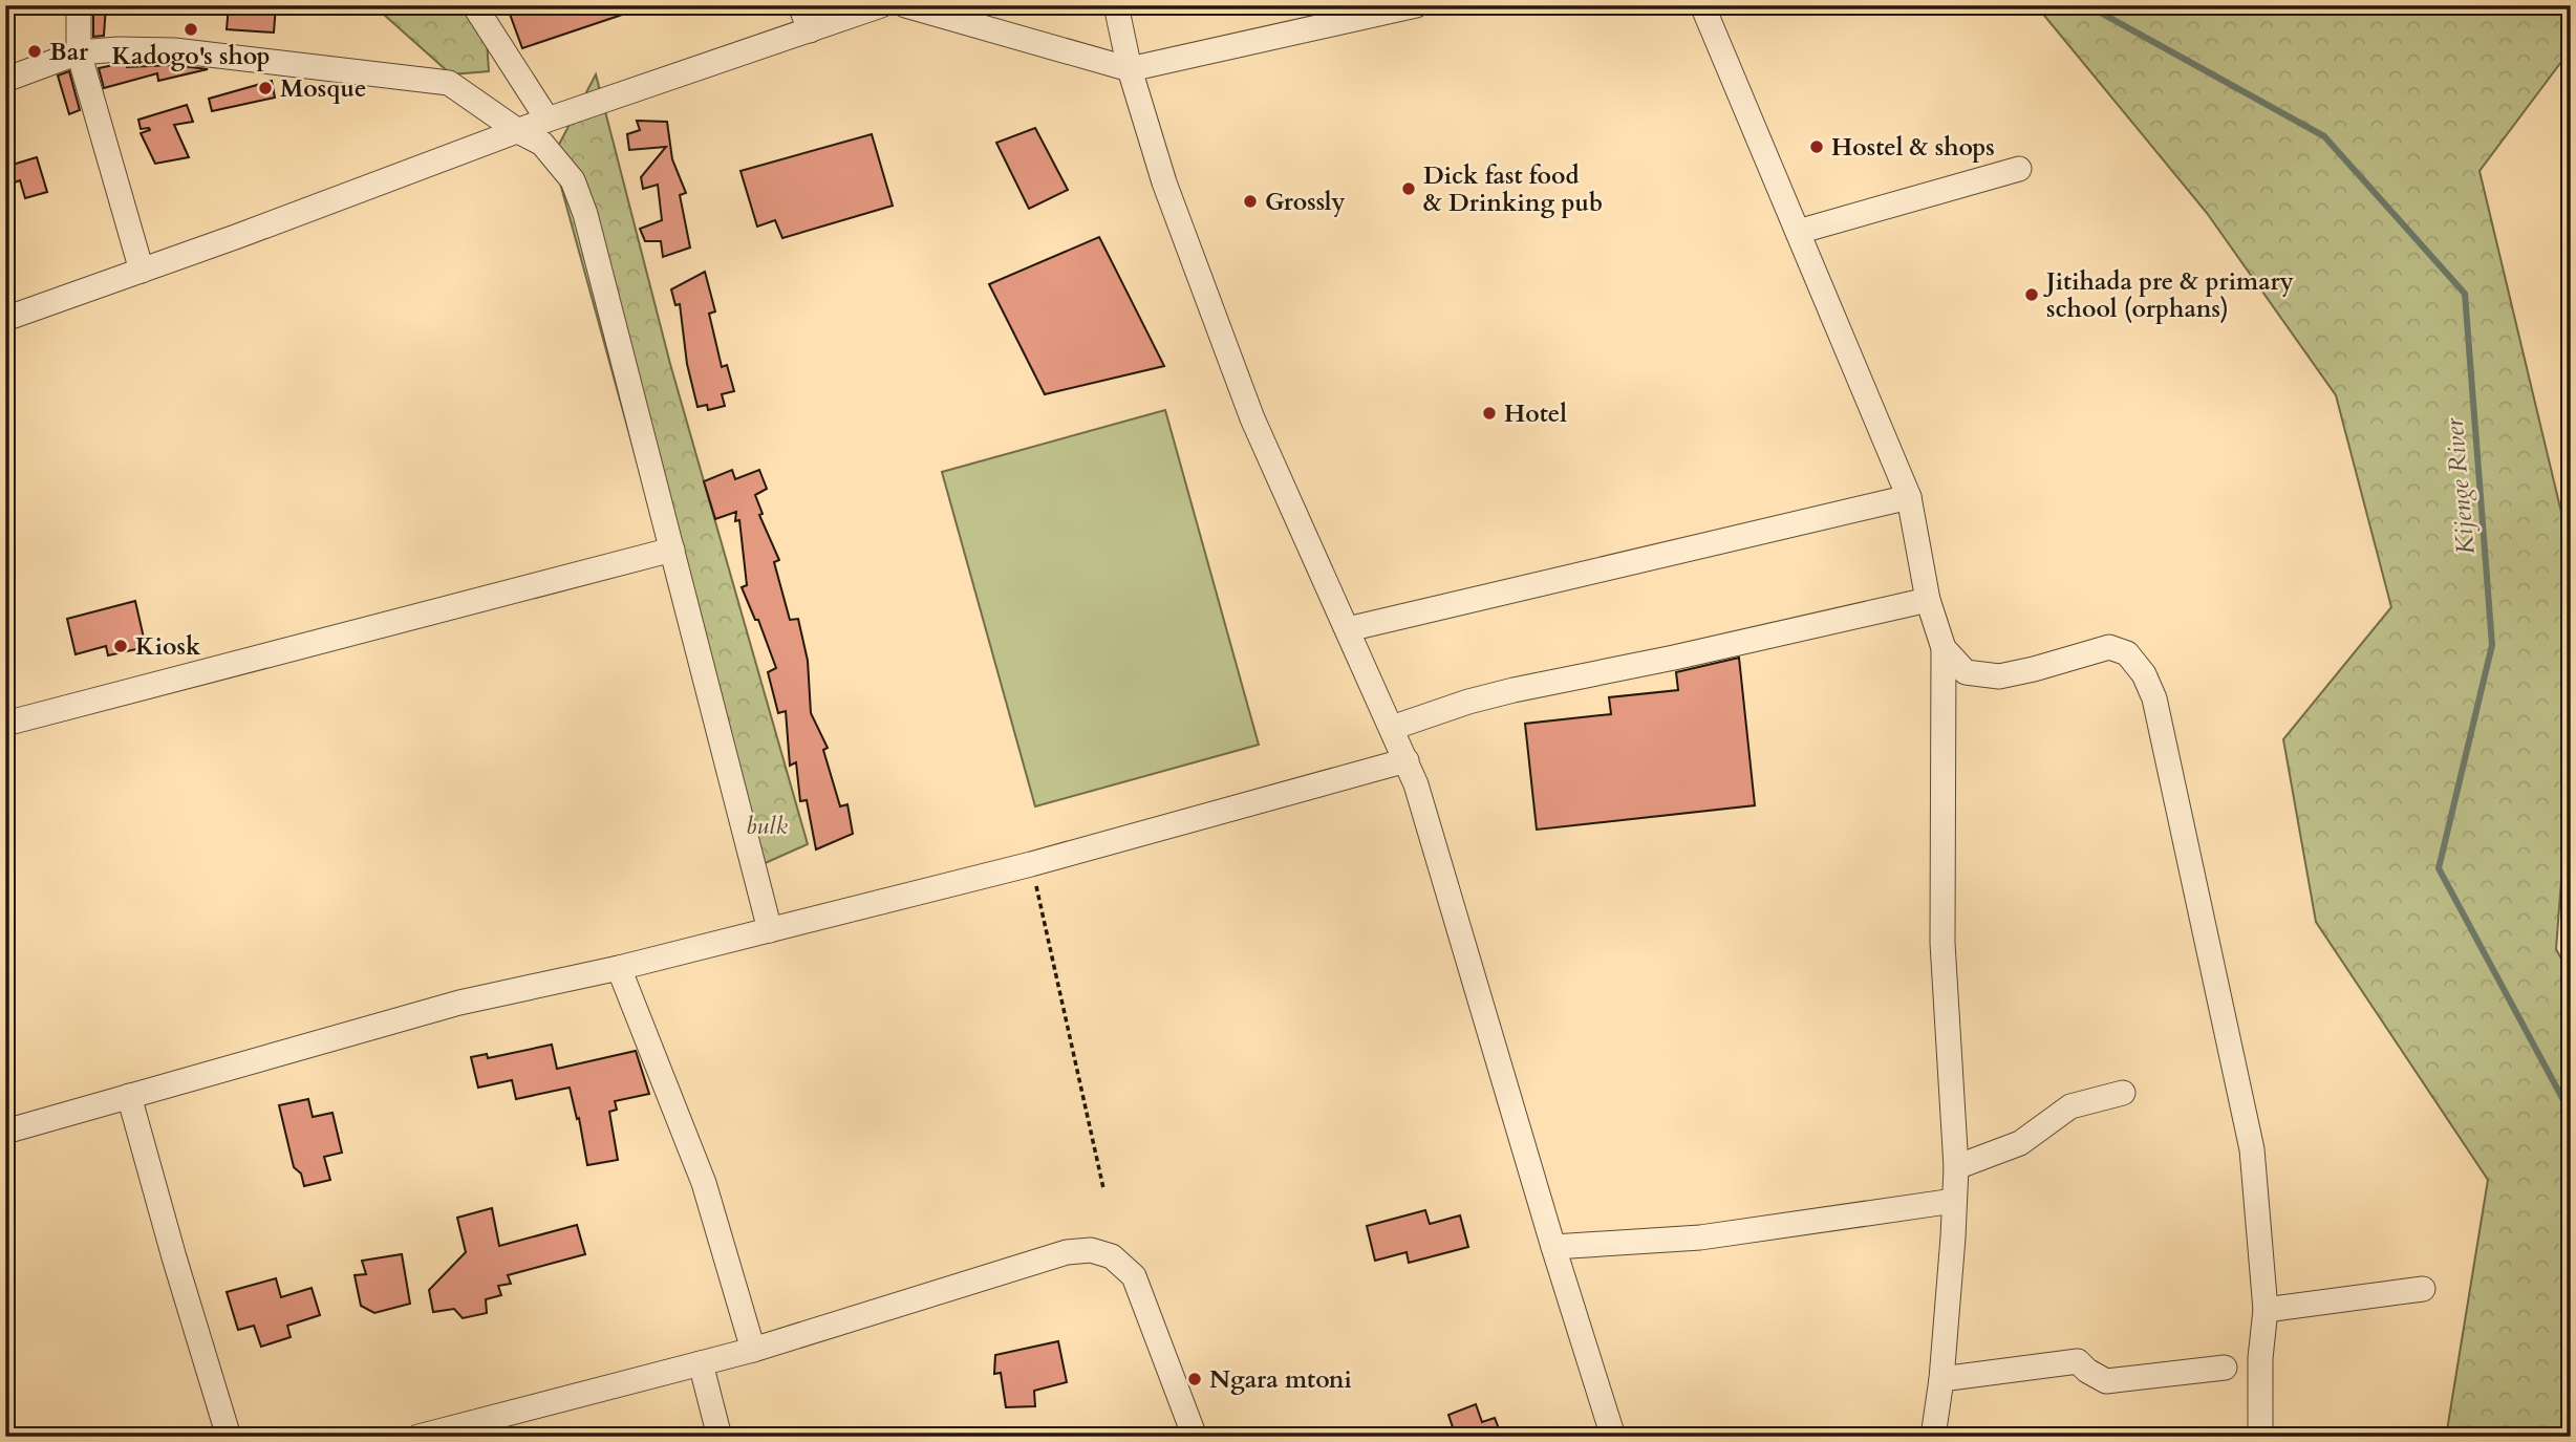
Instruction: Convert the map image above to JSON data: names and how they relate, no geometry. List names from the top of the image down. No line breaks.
{"water":["Kijenge River"],"parks":["bulk"],"places":["Kadogo's shop","Bar","Mosque","Hostel & shops","Dick fast food & Drinking pub","Grossly","Jitihada pre & primary school (orphans)","Hotel","Kiosk","Ngara mtoni"]}
